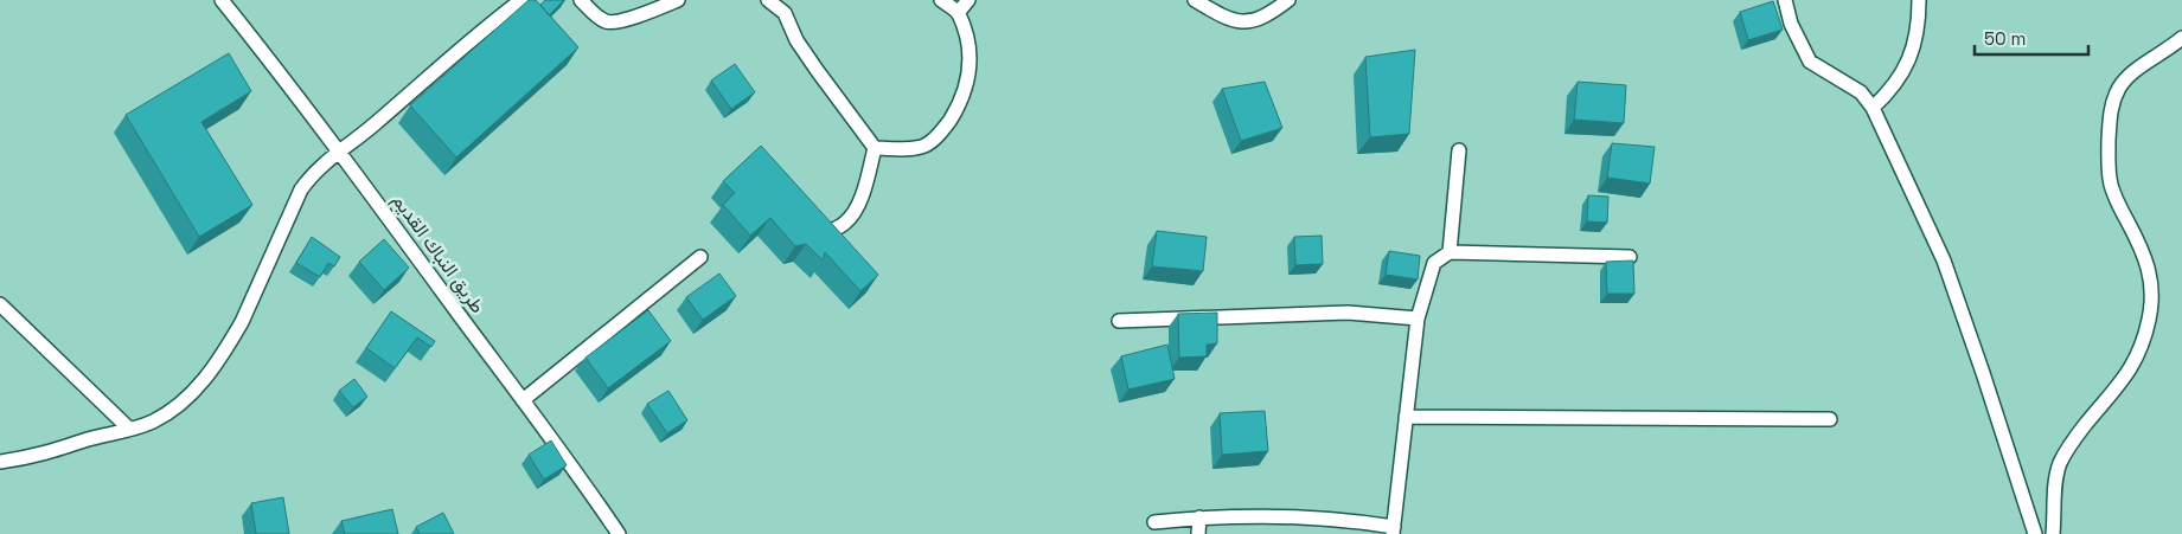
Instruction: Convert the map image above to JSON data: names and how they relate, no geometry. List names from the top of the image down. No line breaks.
{"streets":{"street":["طريق النباك القديم"]},"scale_bar":"50 m"}
